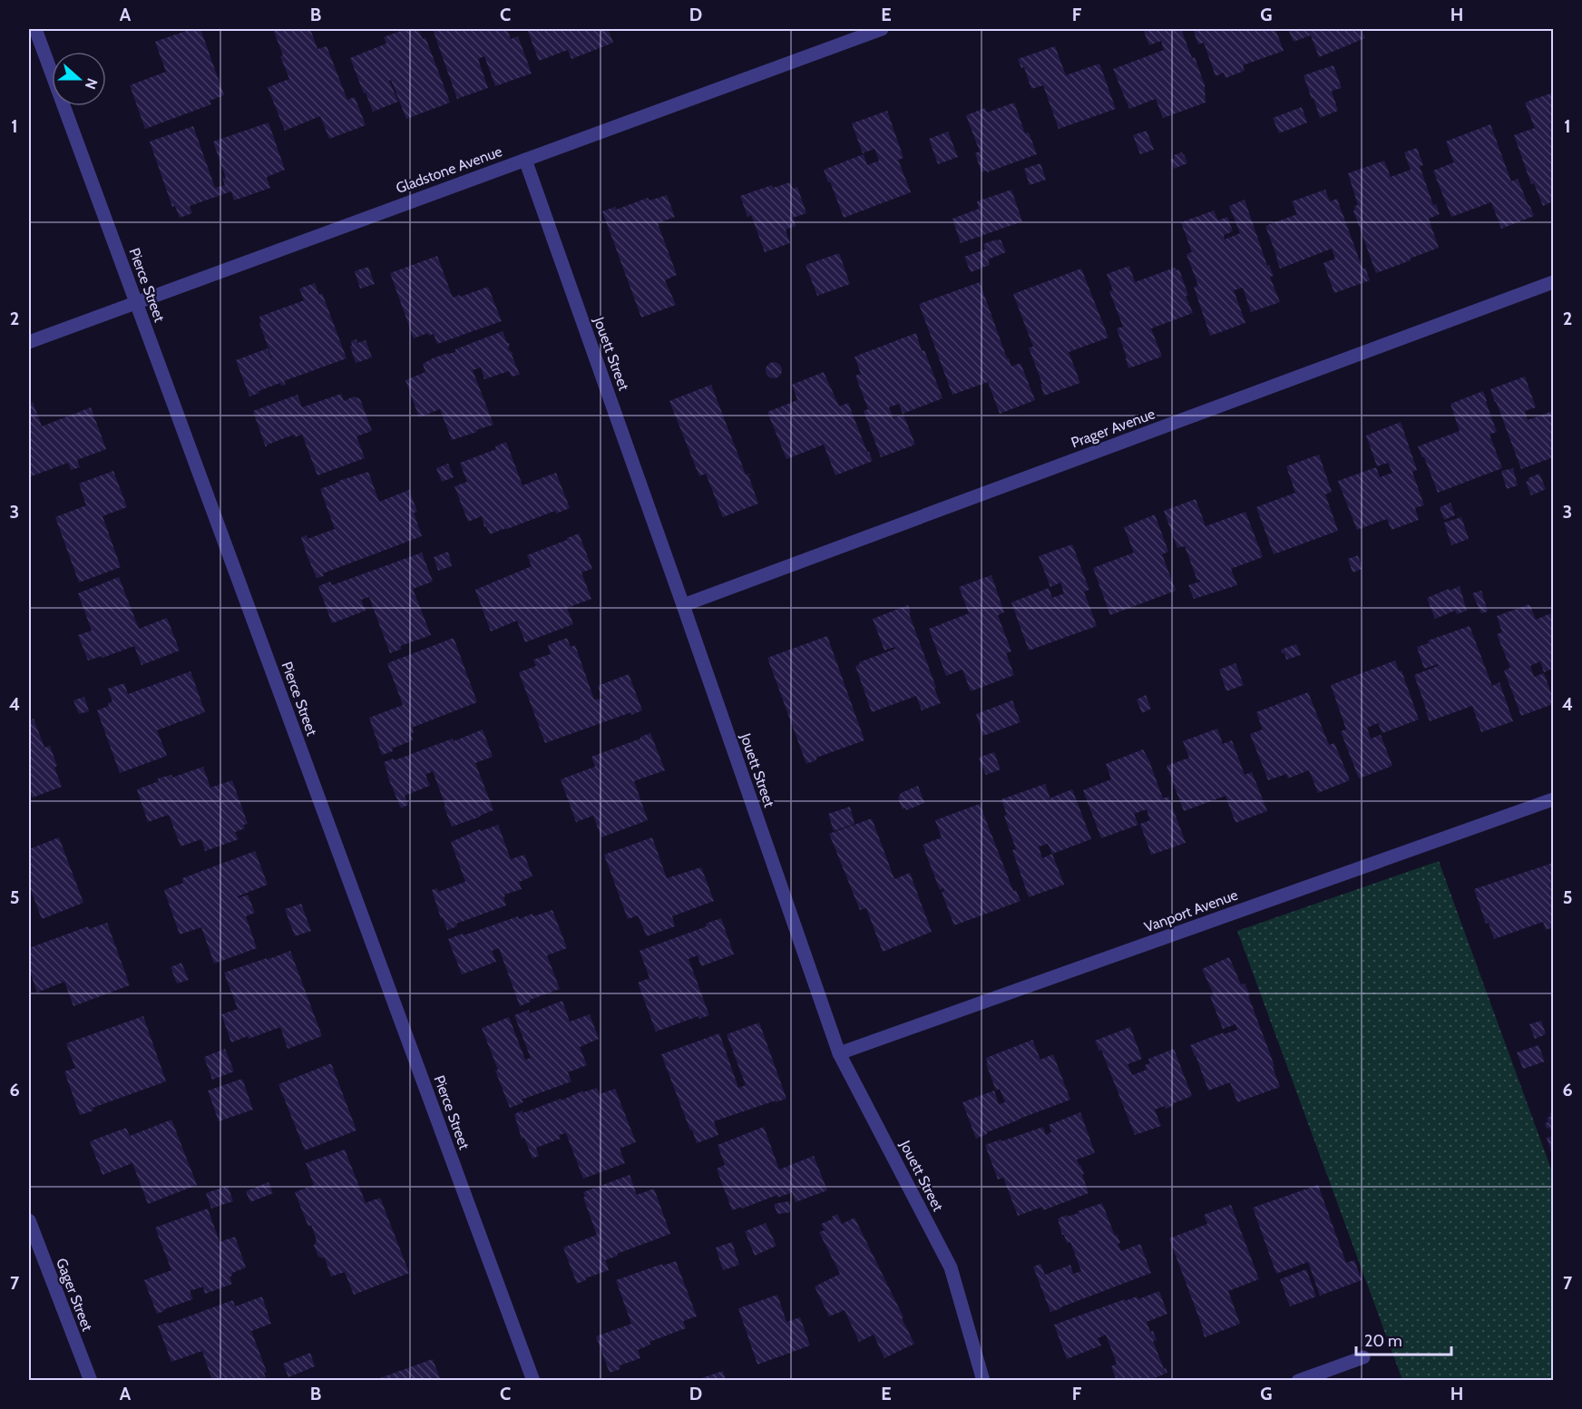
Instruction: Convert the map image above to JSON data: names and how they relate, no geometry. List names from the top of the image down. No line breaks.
{"streets":{"street":["Gladstone Avenue","Pierce Street","Jouett Street","Prager Avenue","Vanport Avenue","Gager Street"]},"crossings":[["Gladstone Avenue","Pierce Street"],["Gladstone Avenue","Jouett Street"],["Jouett Street","Prager Avenue"],["Jouett Street","Vanport Avenue"]],"scale_bar":"20 m","north":"right","grid":{"columns":["A","B","C","D","E","F","G","H"],"rows":["1","2","3","4","5","6","7"]}}
